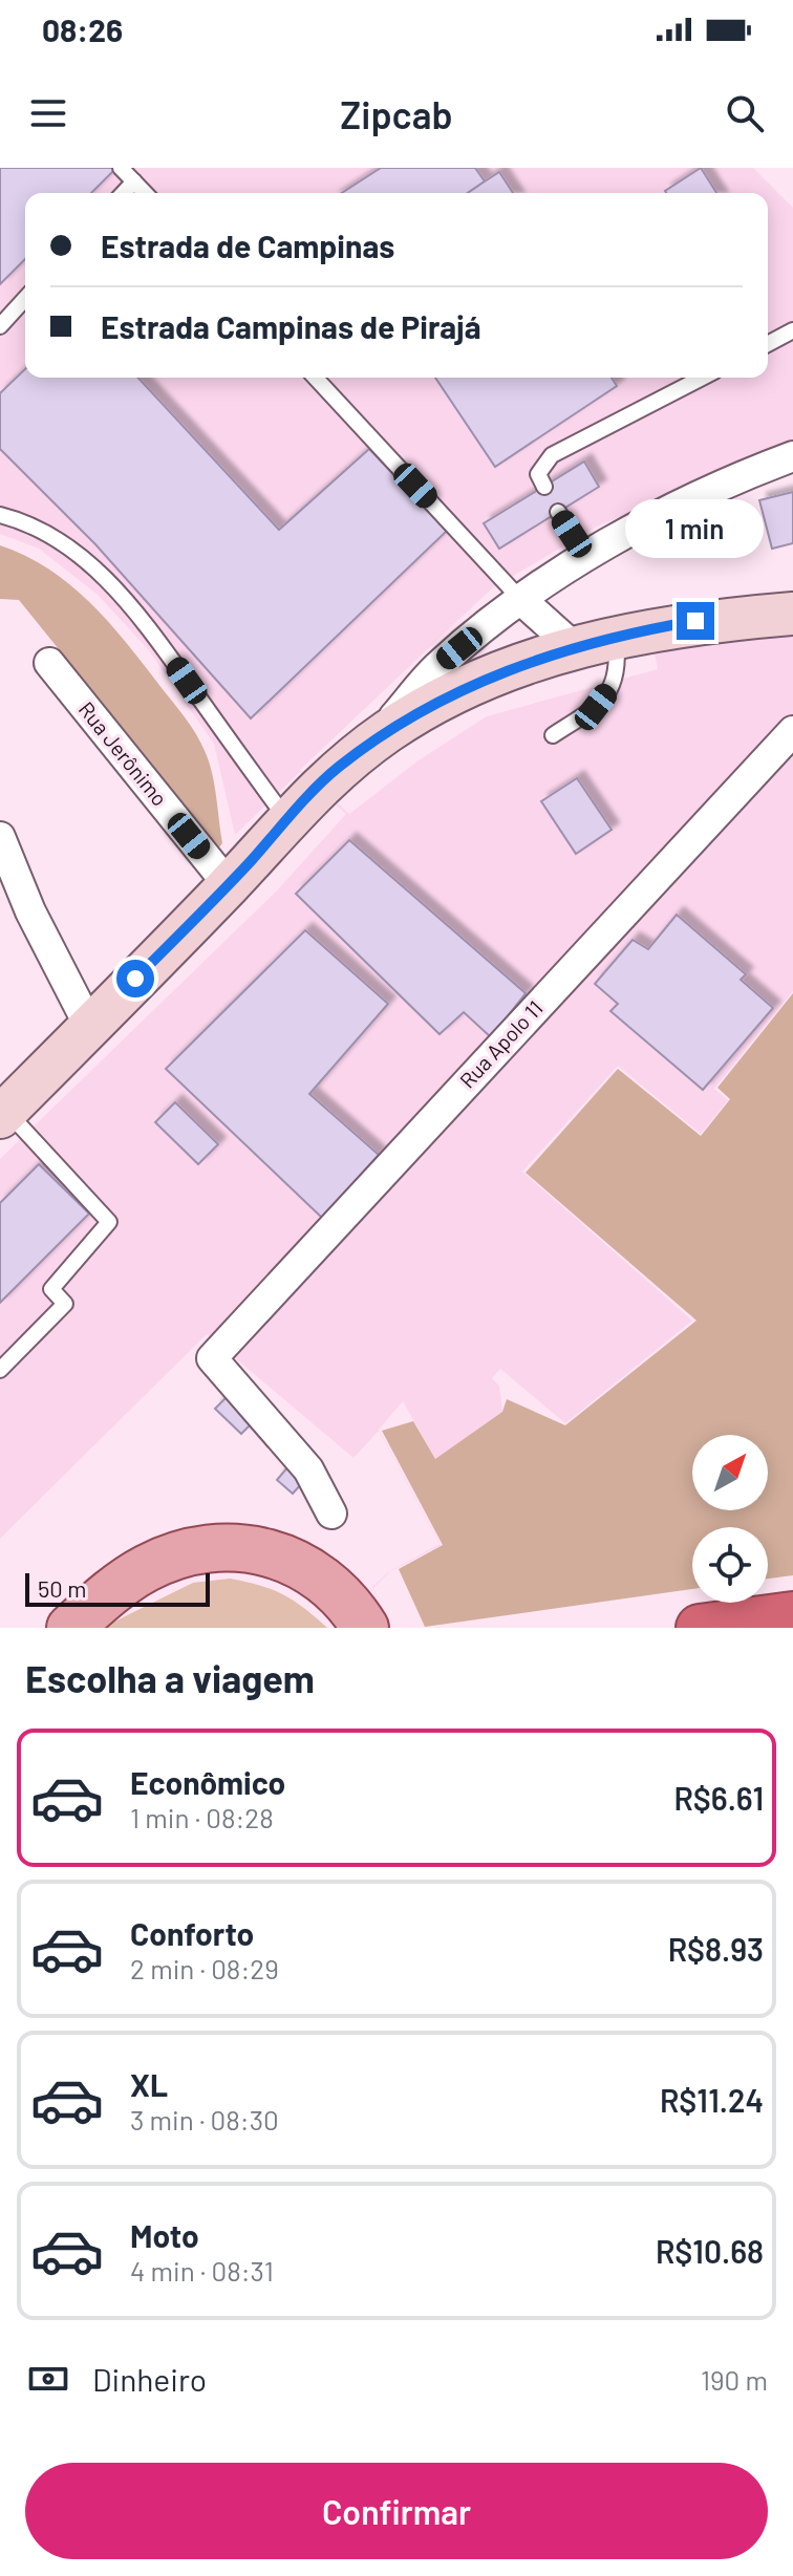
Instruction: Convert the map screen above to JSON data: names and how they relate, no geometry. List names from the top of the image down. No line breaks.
{"streets":{"street":["Rua Jerônimo","Rua Apolo 11"]},"scale_bar":"50 m","north":"top right","page":{"status":"08:26","header":"Zipcab","banner":["Estrada de Campinas","Estrada Campinas de Pirajá"],"bubble":"1 min","scale":"50 m","heading":"Escolha a viagem","list":[{"name":"Econômico","note":"1 min · 08:28","value":"R$6.61"},{"name":"Conforto","note":"2 min · 08:29","value":"R$8.93"},{"name":"XL","note":"3 min · 08:30","value":"R$11.24"},{"name":"Moto","note":"4 min · 08:31","value":"R$10.68"}],"pay":["Dinheiro","190 m"],"buttons":"Confirmar"}}
